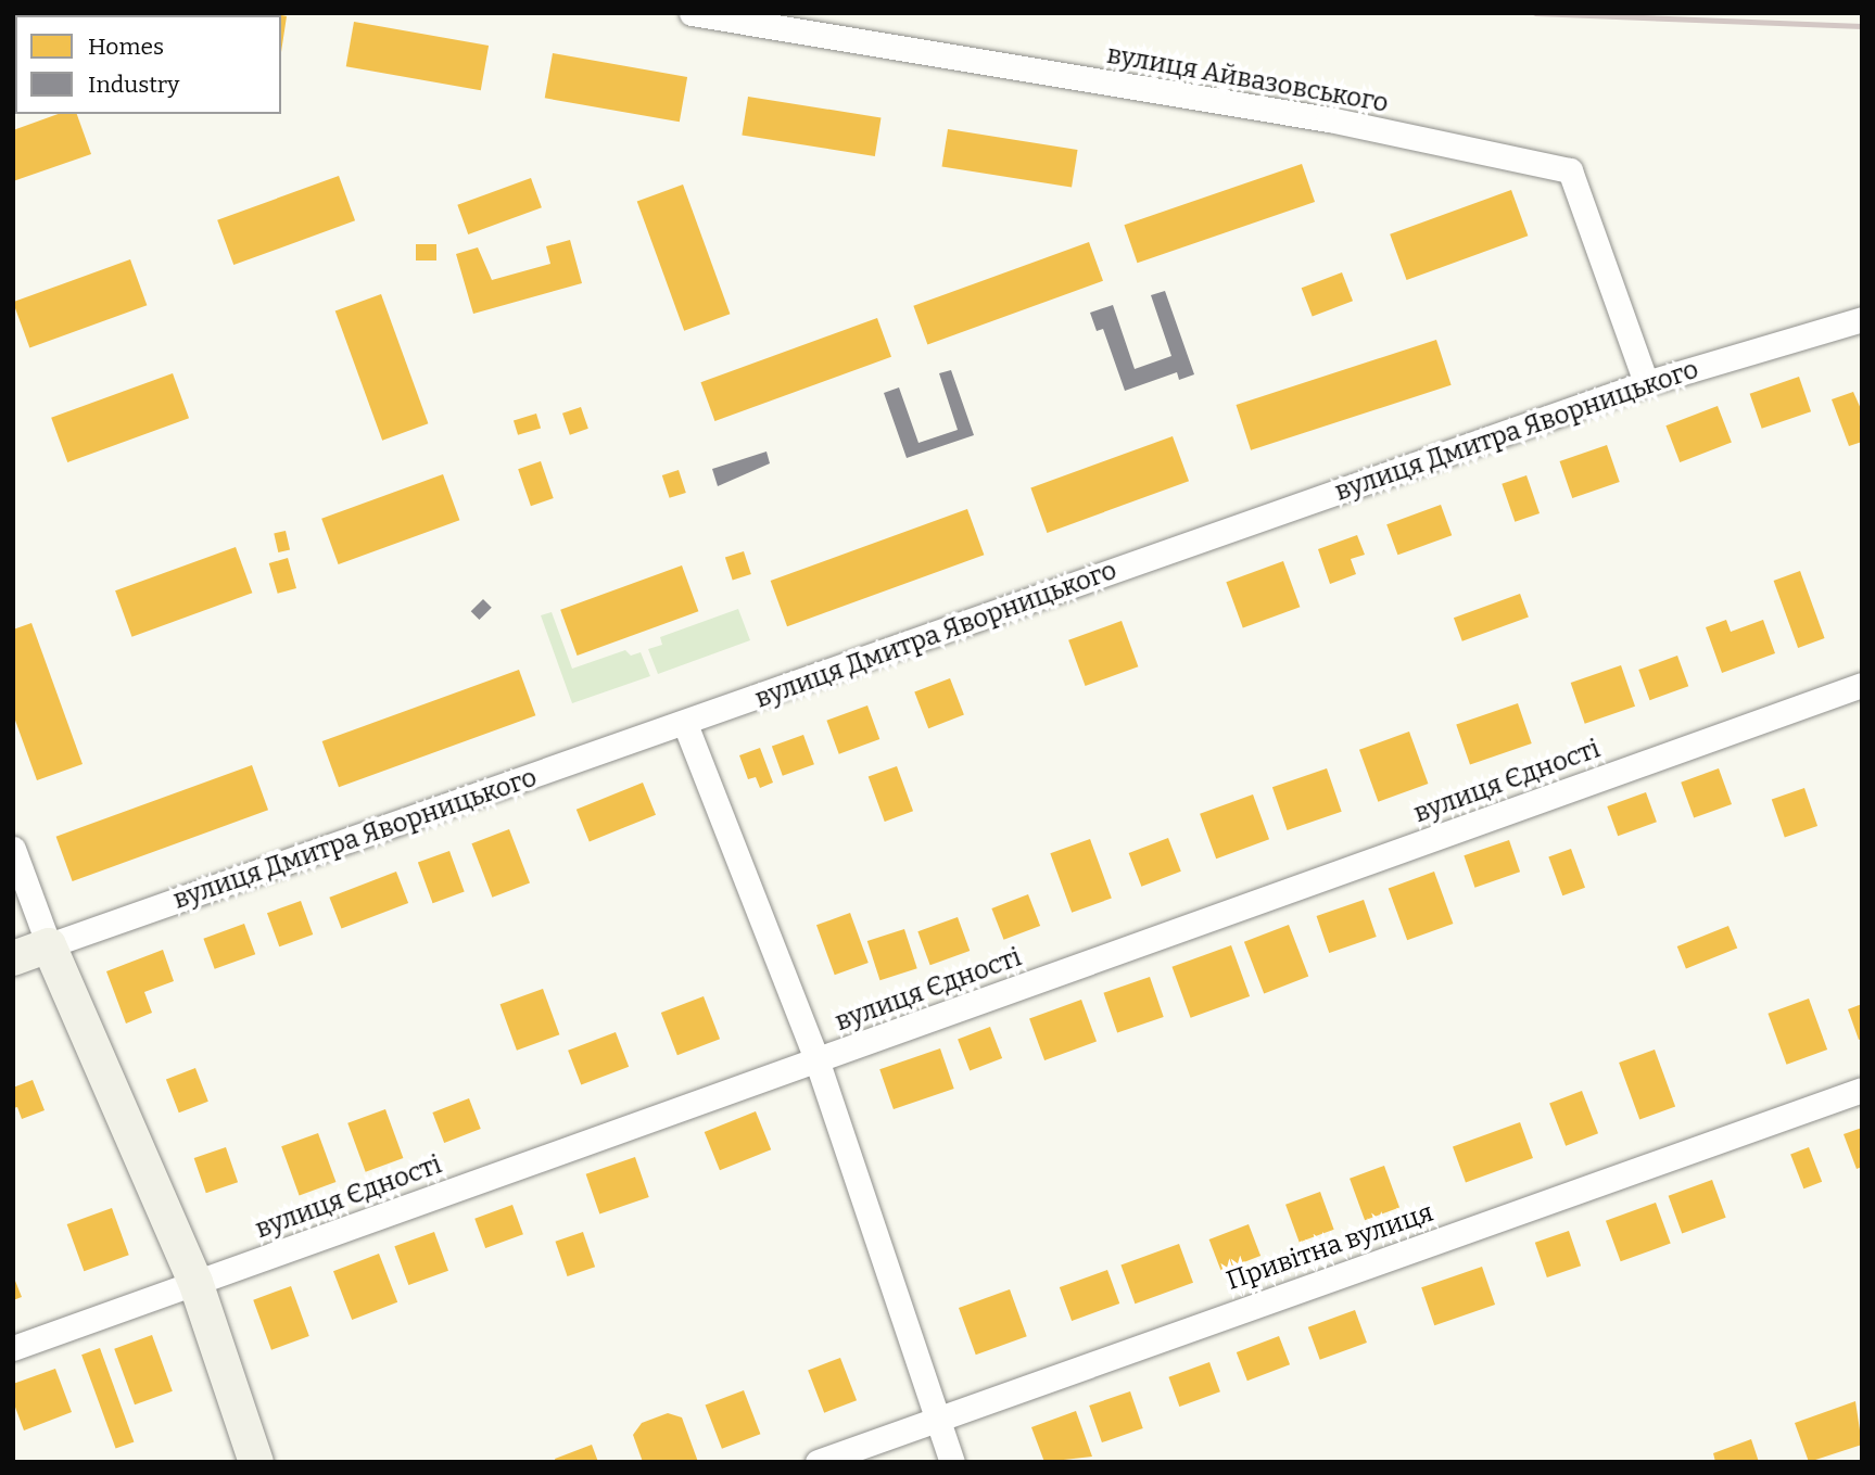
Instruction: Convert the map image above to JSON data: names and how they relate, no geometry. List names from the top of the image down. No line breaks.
{"streets":{"street":["вулиця Айвазовського","вулиця Дмитра Яворницького","вулиця Єдності","Привітна вулиця"]},"crossings":[["вулиця Айвазовського","вулиця Дмитра Яворницького"]],"legend":["Homes","Industry"]}
